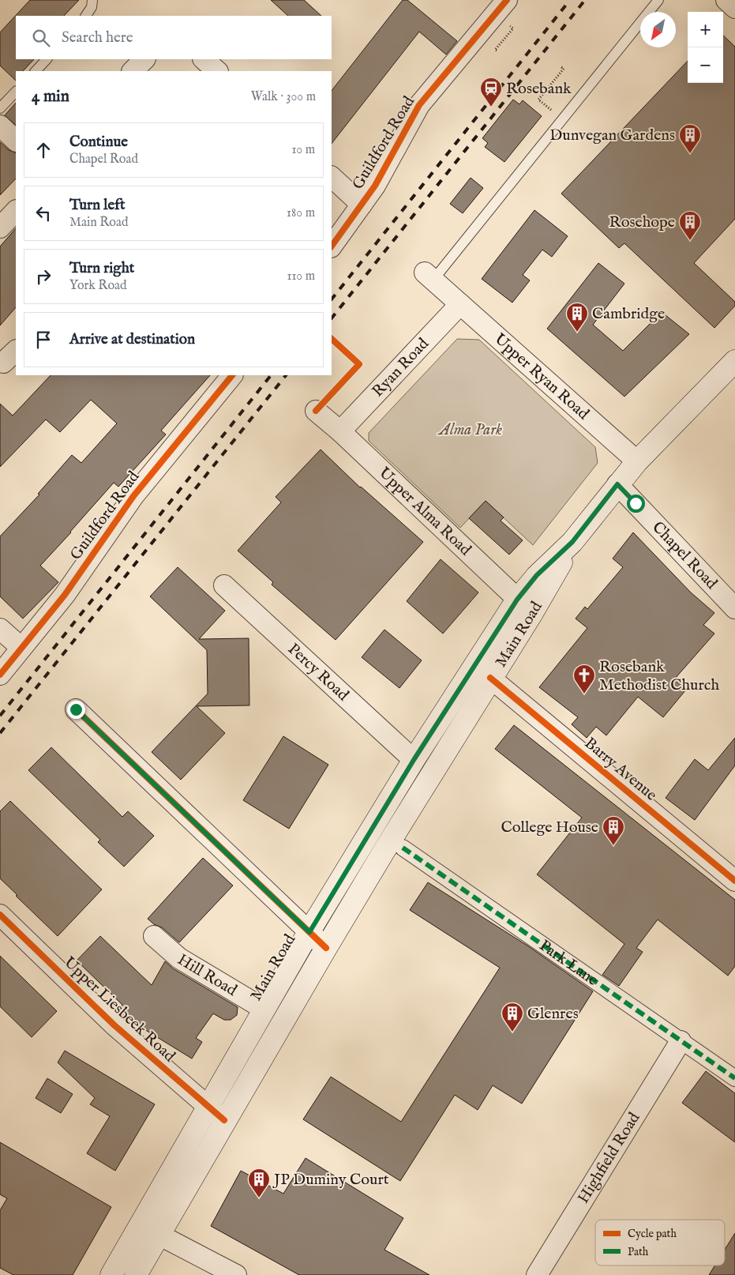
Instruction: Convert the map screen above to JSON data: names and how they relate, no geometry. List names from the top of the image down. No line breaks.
{"streets":{"main road":["Main Road"],"street":["Guildford Road","Ryan Road","Upper Ryan Road","Upper Alma Road","Chapel Road","Percy Road","Barry Avenue","Park Lane","Hill Road","Upper Liesbeek Road","Highfield Road"]},"crossings":[["Ryan Road","Upper Ryan Road"],["Ryan Road","Upper Alma Road"],["Upper Ryan Road","Main Road"],["Upper Alma Road","Main Road"],["Chapel Road","Main Road"],["Main Road","Percy Road"],["Main Road","Barry Avenue"],["Main Road","Hill Road"],["Main Road","Upper Liesbeek Road"],["Park Lane","Highfield Road"]],"parks":["Alma Park"],"places":{"station":["Rosebank"],"building":["Dunvegan Gardens","Rosehope","Cambridge","College House","Glenres","JP Duminy Court"],"church":["Rosebank Methodist Church"]},"legend":["Cycle path","Path"],"north":"bottom left","page":{"map_buttons":["+","−"],"search":"Search here","heading":["4 min","Walk · 300 m"],"list":[["Continue","Chapel Road","10 m"],["Turn left","Main Road","180 m"],["Turn right","York Road","110 m"],"Arrive at destination"]}}
